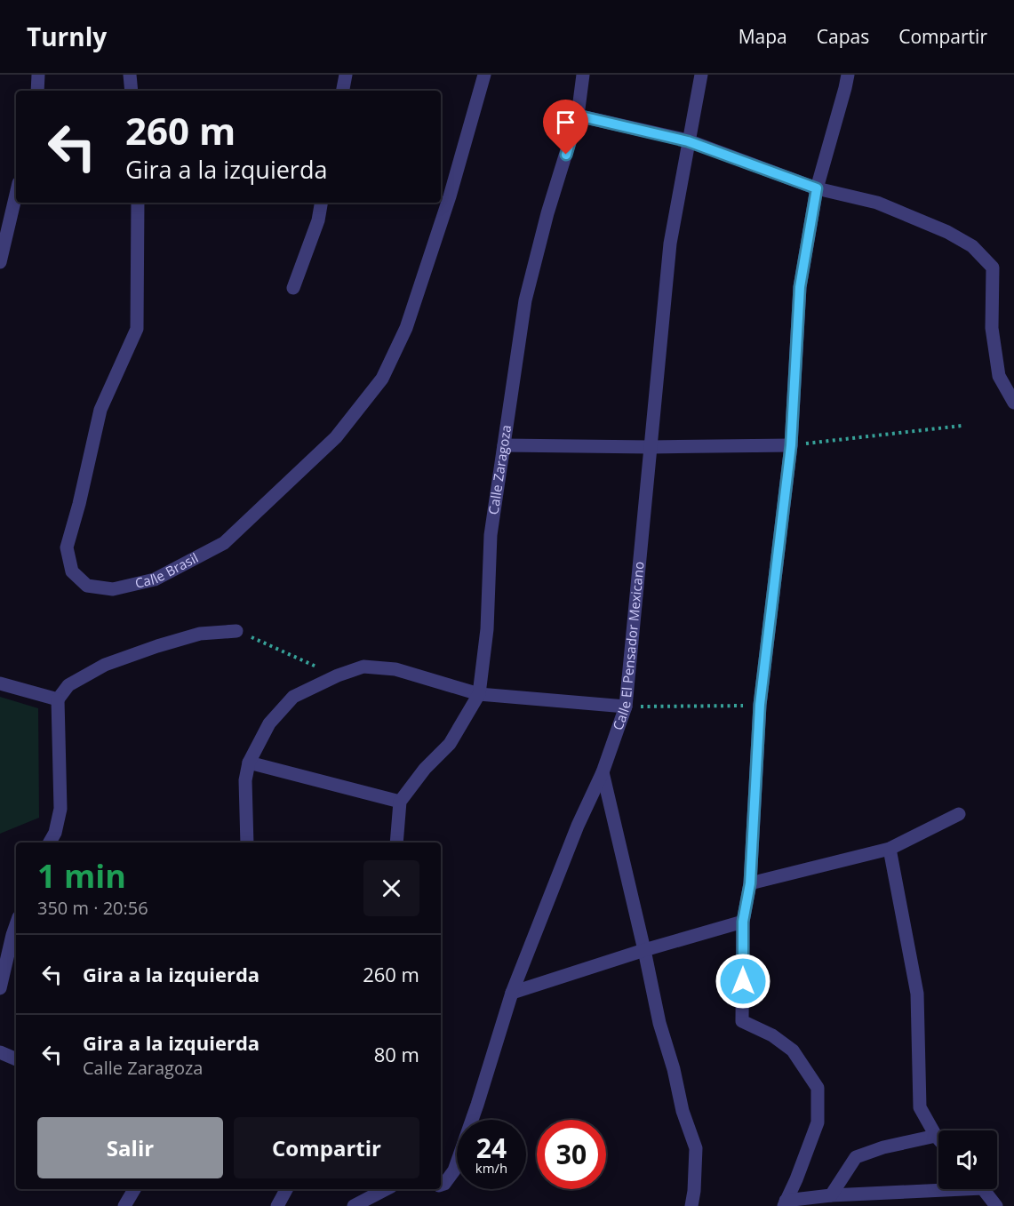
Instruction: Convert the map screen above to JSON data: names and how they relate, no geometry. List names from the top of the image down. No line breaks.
{"streets":{"street":["Calle Zaragoza","Calle Brasil","Calle El Pensador Mexicano"]},"page":{"header":"Turnly","nav":["Mapa","Capas","Compartir"],"turn":["260 m","Gira a la izquierda"],"heading":["1 min","350 m · 20:56"],"list":[{"name":"Gira a la izquierda","value":"260 m"},{"name":"Gira a la izquierda","note":"Calle Zaragoza","value":"80 m"}],"buttons":["Salir","Compartir"],"speed":"24 km/h","limit":"30"}}
